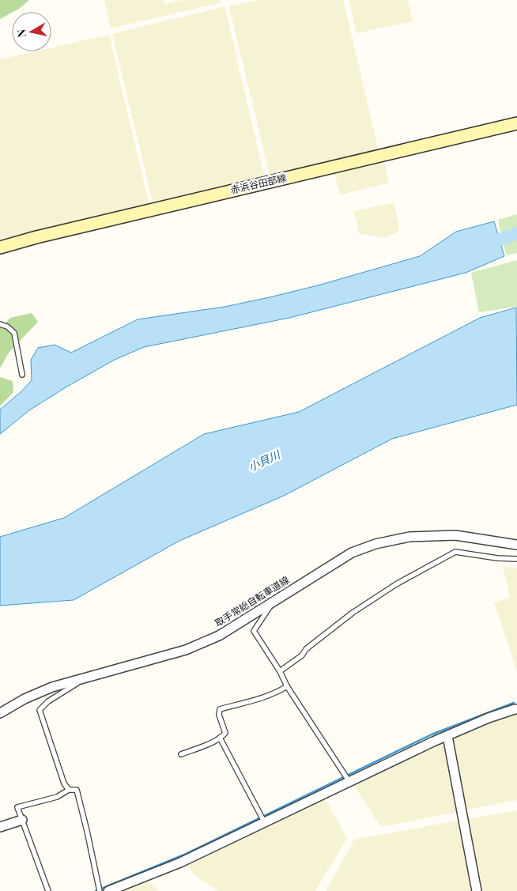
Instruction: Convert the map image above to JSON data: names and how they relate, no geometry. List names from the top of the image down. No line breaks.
{"streets":{"main road":["赤浜谷田部線"],"street":["取手常総自転車道線"]},"water":["小貝川"],"north":"left"}
